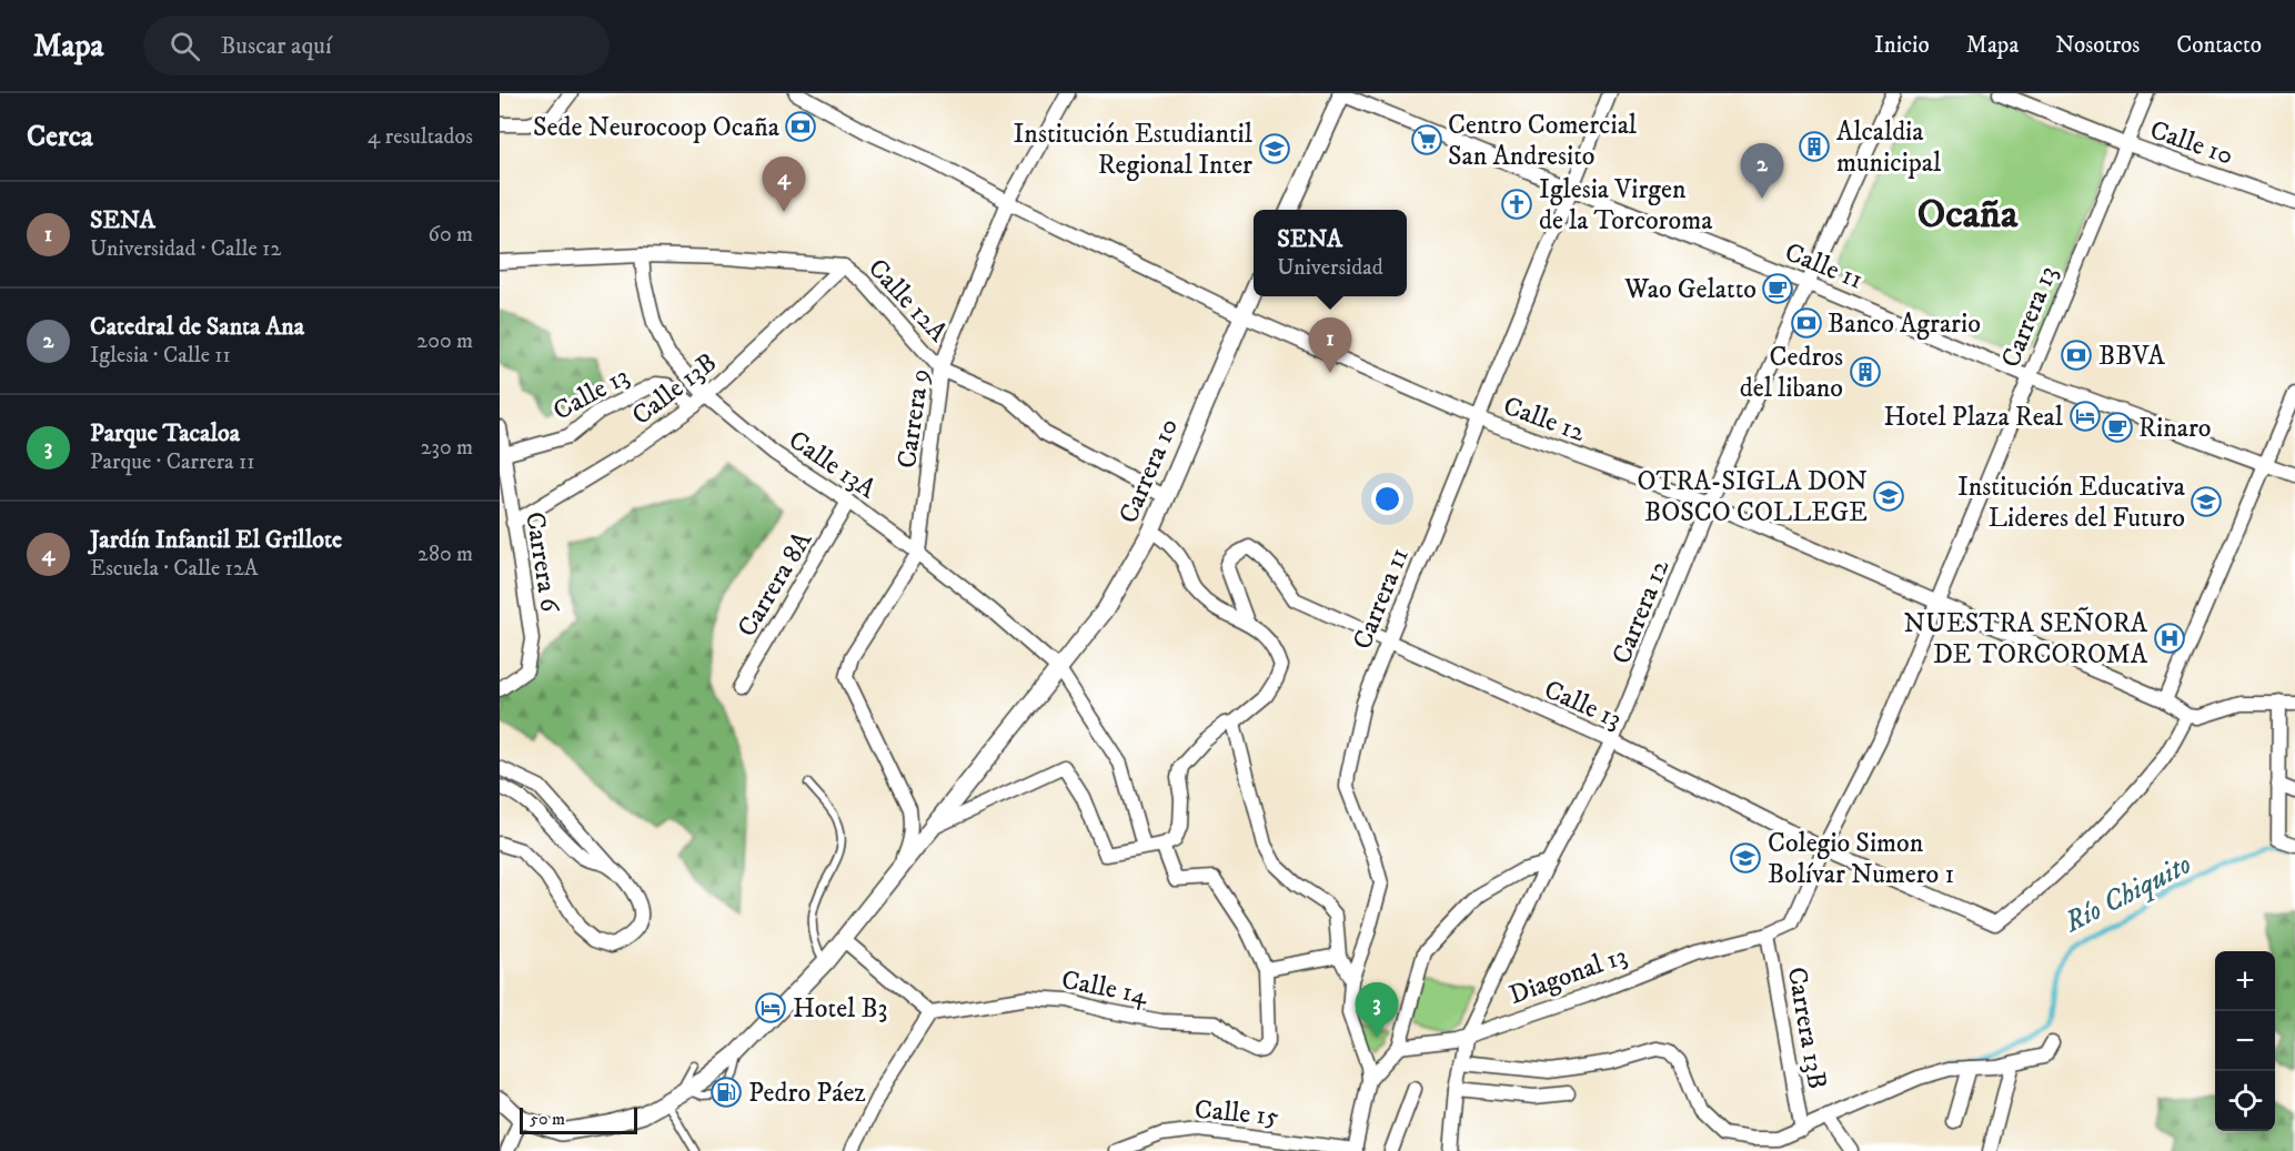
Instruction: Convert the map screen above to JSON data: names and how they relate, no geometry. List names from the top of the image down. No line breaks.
{"streets":{"street":["Calle 10","Calle 11","Calle 12A","Carrera 13","Calle 13B","Calle 13","Carrera 9","Calle 12","Calle 13A","Carrera 10","Carrera 6","Carrera 8A","Carrera 11","Carrera 12","Diagonal 13","Calle 14","Carrera 13B","Calle 15"]},"crossings":[["Calle 10","Carrera 13"],["Calle 11","Carrera 13"],["Calle 11","Carrera 11"],["Calle 11","Carrera 12"],["Calle 12A","Calle 13B"],["Calle 12A","Carrera 9"],["Calle 12A","Calle 13A"],["Calle 12A","Carrera 10"],["Carrera 13","Calle 13"],["Carrera 13","Calle 12"],["Carrera 13","Diagonal 13"],["Calle 13B","Calle 13"],["Calle 13B","Calle 13A"],["Calle 13B","Carrera 6"],["Calle 13","Calle 12"],["Calle 13","Carrera 6"],["Calle 13","Carrera 11"],["Calle 13","Carrera 12"],["Carrera 9","Calle 12"],["Carrera 9","Calle 13A"],["Carrera 9","Carrera 10"],["Calle 12","Carrera 10"],["Calle 12","Carrera 11"],["Calle 12","Carrera 12"],["Calle 13A","Carrera 10"],["Calle 13A","Carrera 8A"],["Carrera 11","Calle 15"],["Carrera 12","Diagonal 13"],["Diagonal 13","Carrera 13B"]],"districts":["Ocaña"],"water":["Río Chiquito"],"places":{"bank":["Sede Neurocoop Ocaña","Banco Agrario","BBVA"],"supermarket":["Centro Comercial San Andresito"],"building":["Alcaldia municipal","Cedros del libano"],"school or university":["Institución Estudiantil Regional Inter","OTRA-SIGLA DON BOSCO COLLEGE","Institución Educativa Lideres del Futuro","Colegio Simon Bolívar Numero 1"],"church":["Iglesia Virgen de la Torcoroma"],"cafe":["Wao Gelatto","Rinaro"],"hotel":["Hotel Plaza Real","Hotel B3"],"hospital":["NUESTRA SEÑORA DE TORCOROMA"],"fuel station":["Pedro Páez"]},"scale_bar":"50 m","page":{"header":"Mapa","search":"Buscar aquí","nav":["Inicio","Mapa","Nosotros","Contacto"],"heading":["Cerca","4 resultados"],"pins":["2","4","1","3"],"list":[{"mark":"1","name":"SENA","note":"Universidad · Calle 12","value":"60 m"},{"mark":"2","name":"Catedral de Santa Ana","note":"Iglesia · Calle 11","value":"200 m"},{"mark":"3","name":"Parque Tacaloa","note":"Parque · Carrera 11","value":"230 m"},{"mark":"4","name":"Jardín Infantil El Grillote","note":"Escuela · Calle 12A","value":"280 m"}],"popup":["SENA","Universidad"],"map_buttons":["+","−"],"scale":"50 m"}}
